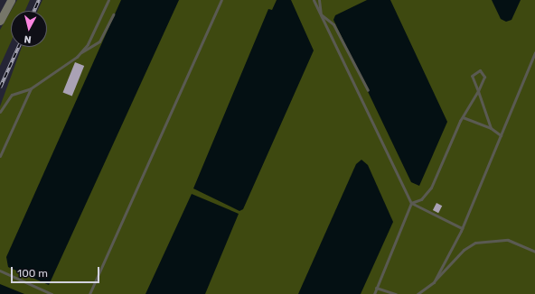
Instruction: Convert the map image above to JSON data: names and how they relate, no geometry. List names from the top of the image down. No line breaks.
{"scale_bar":"100 m","north":"bottom"}
